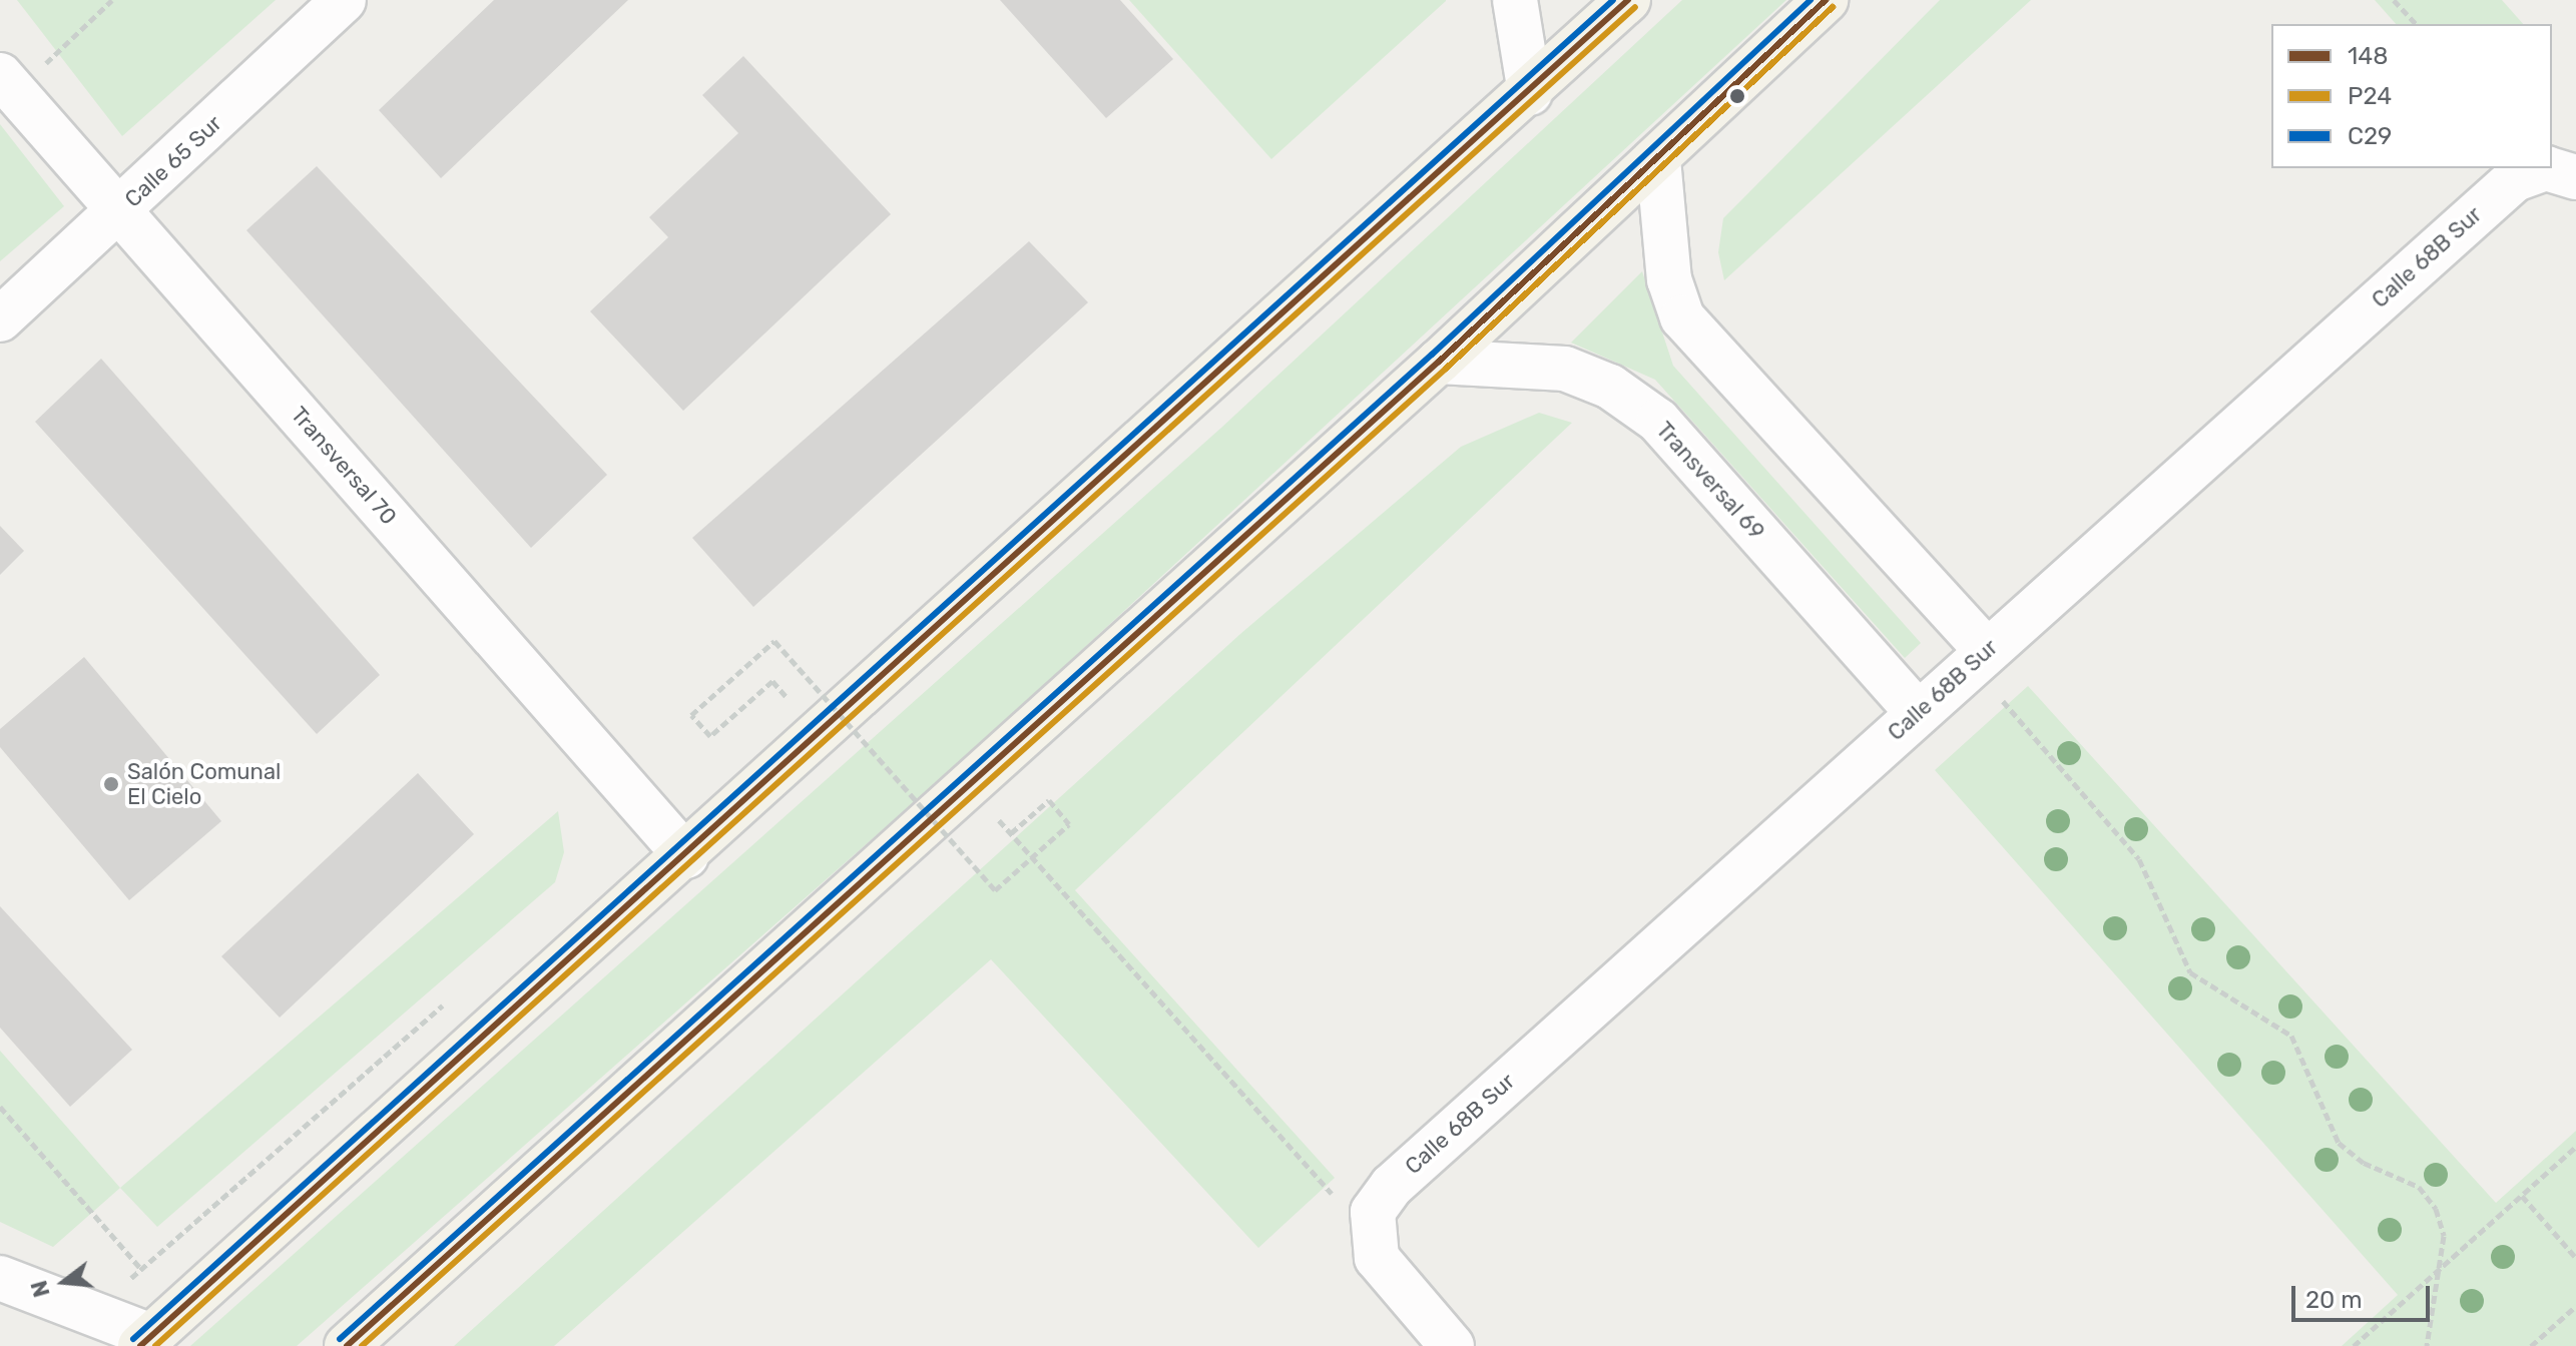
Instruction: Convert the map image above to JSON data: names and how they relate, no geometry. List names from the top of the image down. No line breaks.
{"streets":{"street":["Calle 65 Sur","Calle 68B Sur","Transversal 70","Transversal 69"]},"crossings":[["Calle 65 Sur","Transversal 70"],["Calle 68B Sur","Transversal 69"]],"places":["Salón Comunal El Cielo"],"lines":["transit line 148","transit line C29","transit line P24"],"legend":["148","P24","C29"],"scale_bar":"20 m","north":"left"}
